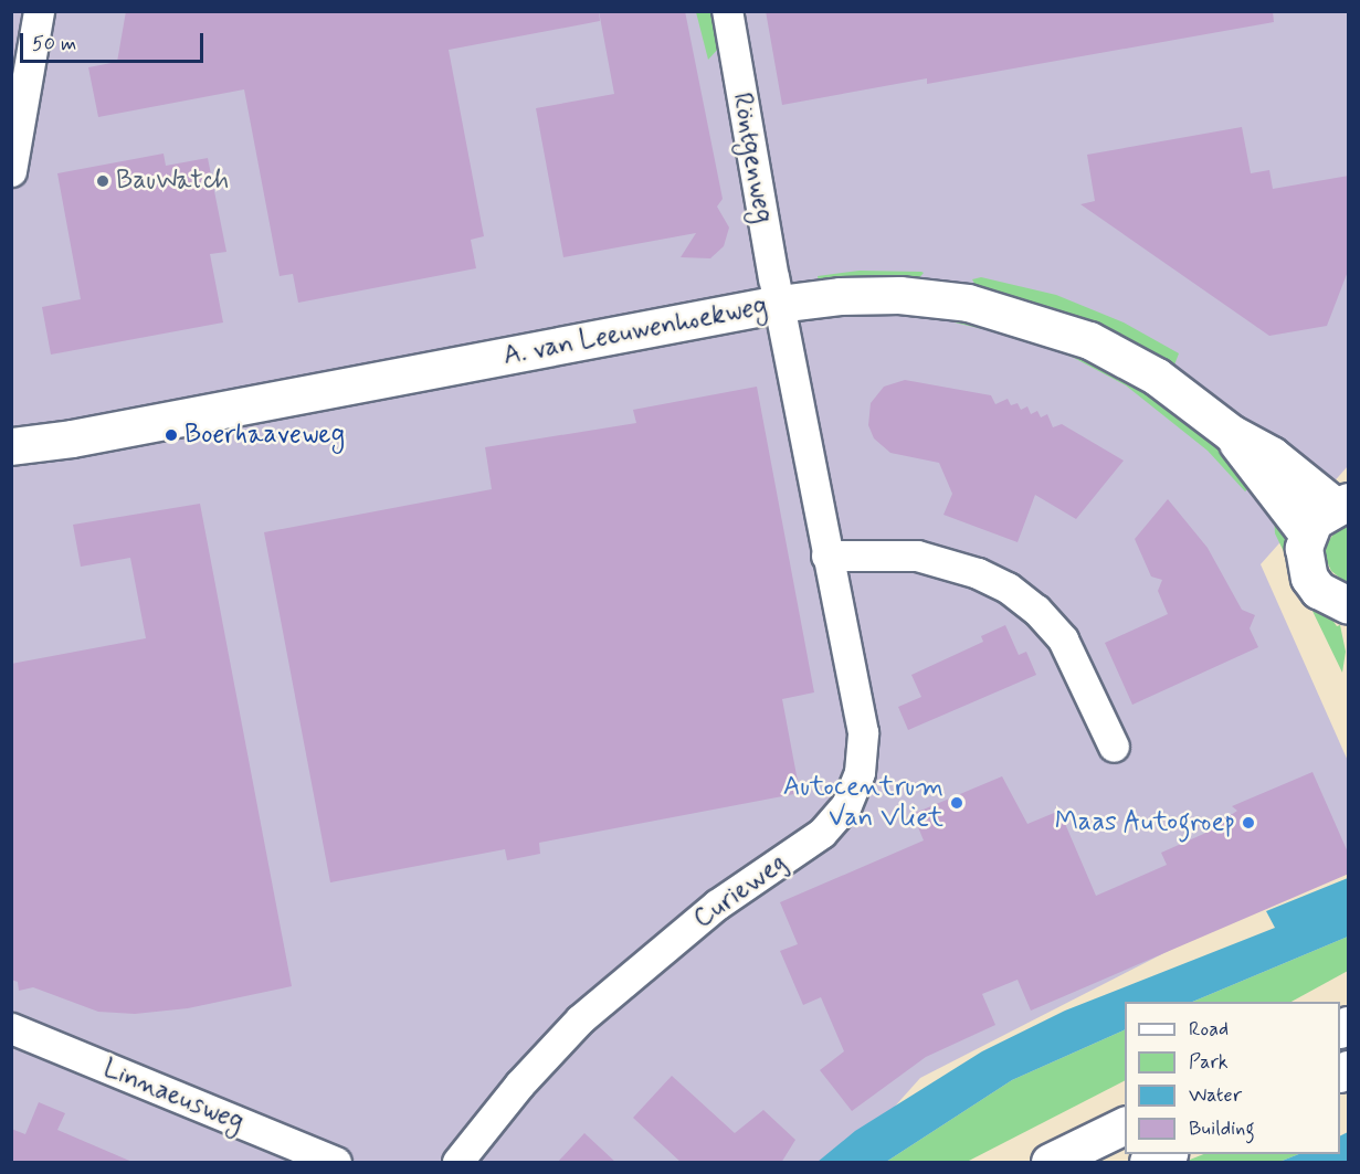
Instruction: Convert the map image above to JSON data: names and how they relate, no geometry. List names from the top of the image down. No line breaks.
{"streets":{"street":["Röntgenweg","A. van Leeuwenhoekweg","Curieweg","Linnaeusweg"]},"crossings":[["Röntgenweg","A. van Leeuwenhoekweg"],["Röntgenweg","Curieweg"],["A. van Leeuwenhoekweg","Curieweg"]],"places":["BauWatch","Boerhaaveweg","Autocentrum Van Vliet","Maas Autogroep"],"legend":["Road","Park","Water","Building"],"scale_bar":"50 m"}
